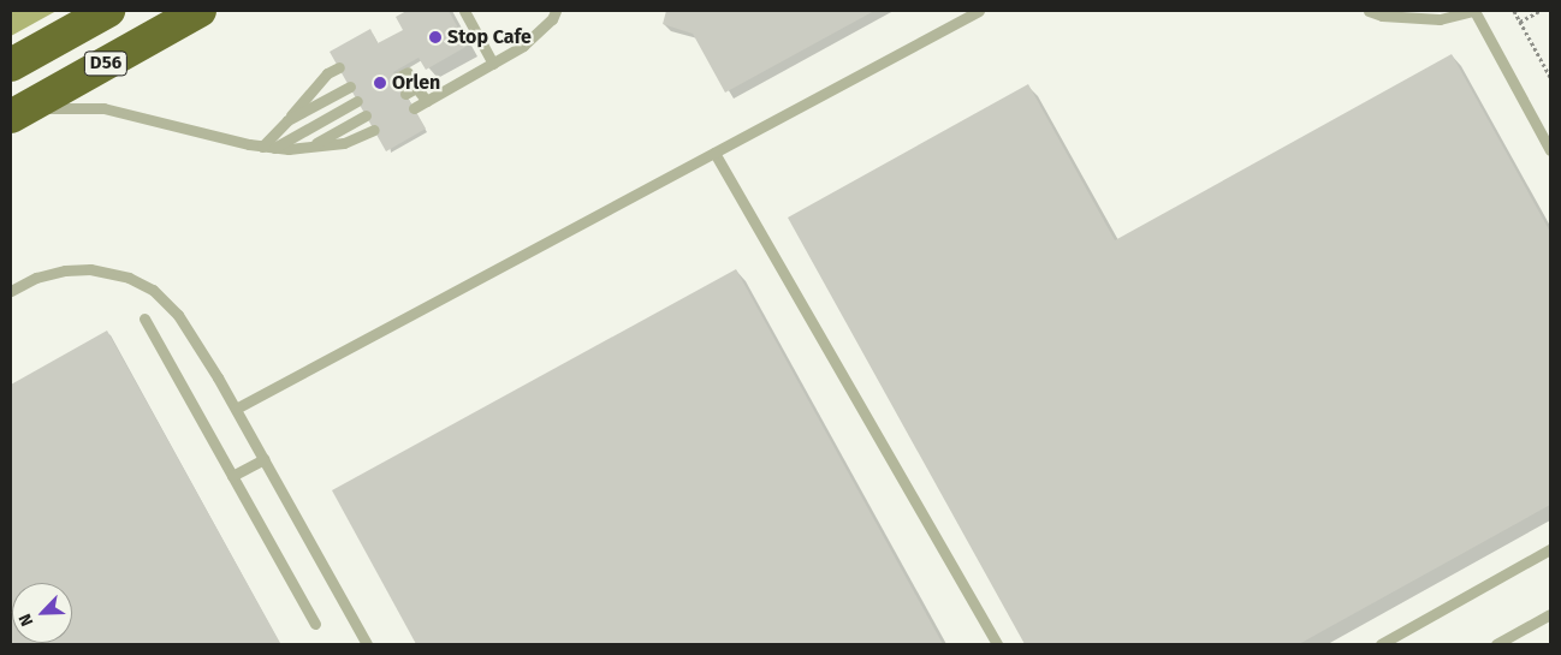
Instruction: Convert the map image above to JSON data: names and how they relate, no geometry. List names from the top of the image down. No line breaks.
{"streets":{"highway":["D56"]},"places":["Stop Cafe","Orlen"],"north":"bottom left"}
